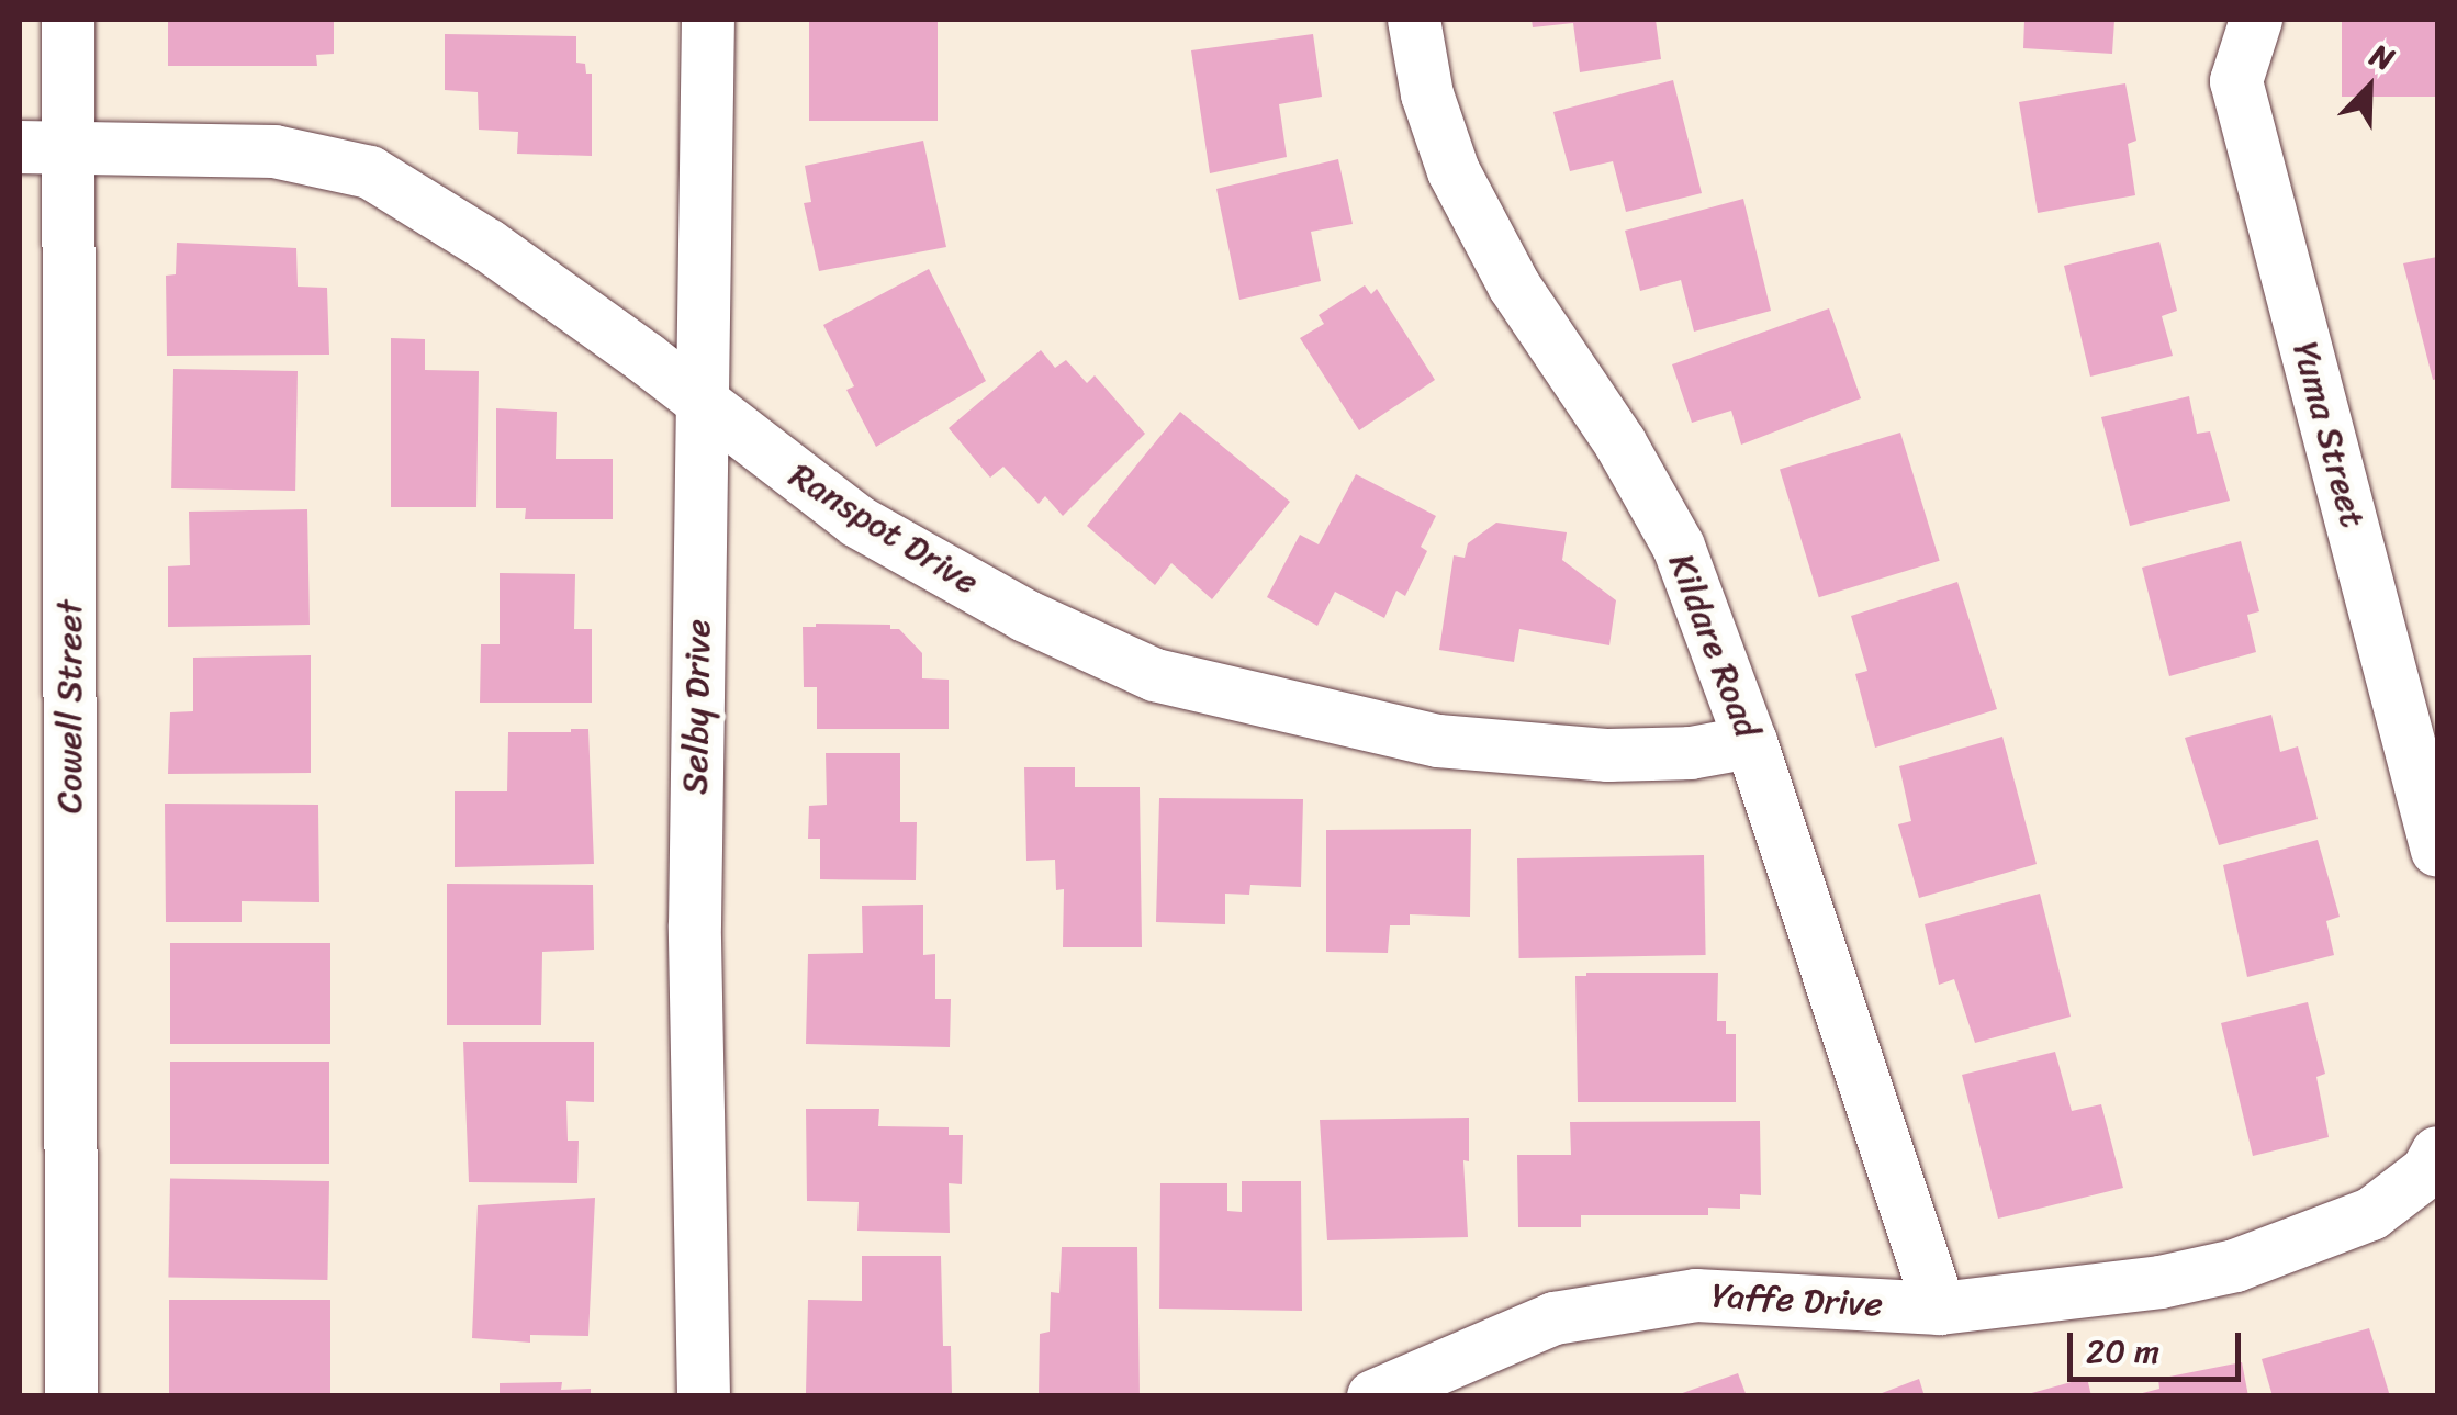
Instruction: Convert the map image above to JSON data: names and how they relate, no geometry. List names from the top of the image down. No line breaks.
{"streets":{"street":["Yuma Street","Ranspot Drive","Kildare Road","Cowell Street","Selby Drive","Yaffe Drive"]},"crossings":[["Ranspot Drive","Kildare Road"],["Ranspot Drive","Cowell Street"],["Ranspot Drive","Selby Drive"],["Kildare Road","Yaffe Drive"]],"scale_bar":"20 m","north":"top right"}
